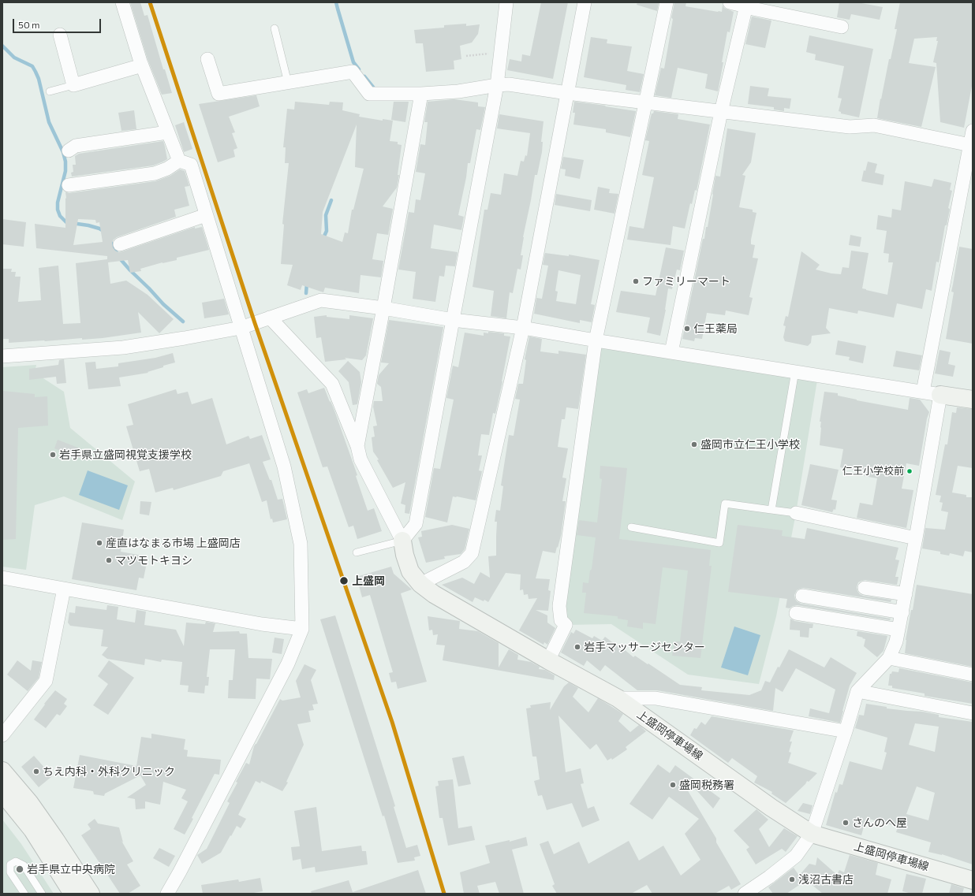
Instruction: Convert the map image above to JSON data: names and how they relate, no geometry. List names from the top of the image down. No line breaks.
{"streets":{"main road":["上盛岡停車場線"]},"places":["ファミリーマート","仁王薬局","盛岡市立仁王小学校","岩手県立盛岡視覚支援学校","仁王小学校前","産直はなまる市場 上盛岡店","マツモトキヨシ","上盛岡","岩手マッサージセンター","ちえ内科・外科クリニック","盛岡税務署","さんのへ屋","岩手県立中央病院","浅沼古書店"],"scale_bar":"50 m"}
